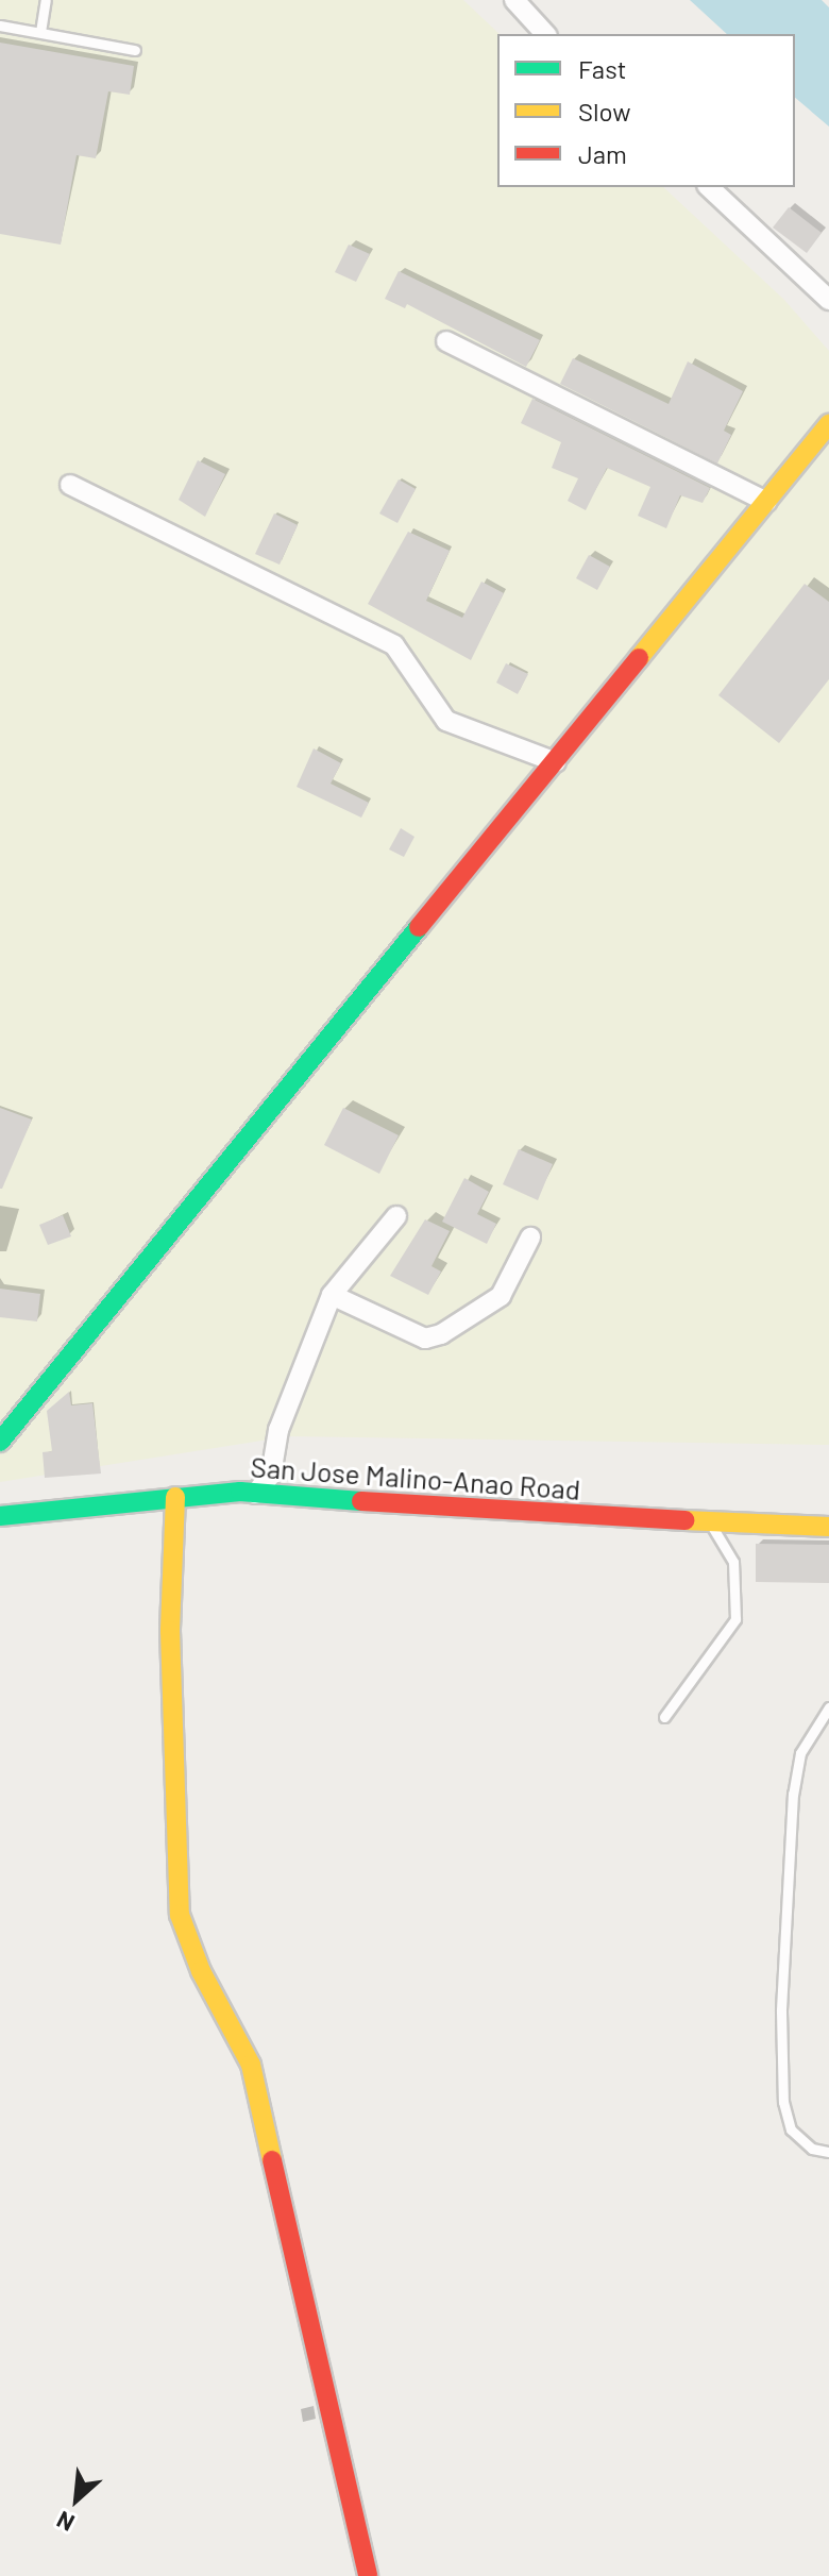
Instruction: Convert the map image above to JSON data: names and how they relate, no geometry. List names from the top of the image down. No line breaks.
{"streets":{"street":["San Jose Malino-Anao Road"]},"legend":["Fast","Slow","Jam"],"north":"bottom left"}
